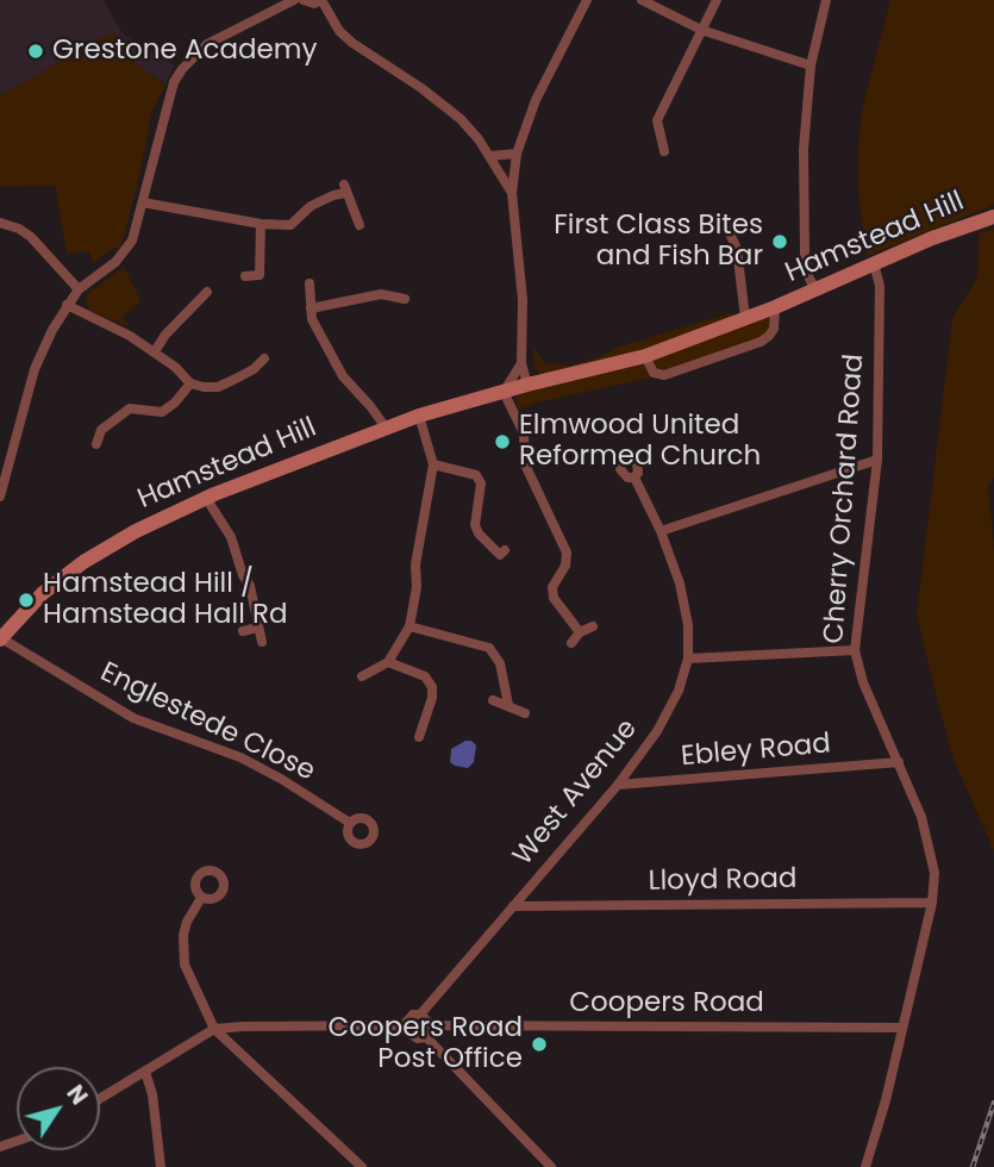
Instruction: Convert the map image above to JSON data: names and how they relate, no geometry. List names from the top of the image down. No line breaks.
{"streets":{"main road":["Hamstead Hill"],"street":["Cherry Orchard Road","Englestede Close","Ebley Road","West Avenue","Lloyd Road","Coopers Road"]},"crossings":[["Hamstead Hill","Cherry Orchard Road"],["Hamstead Hill","Englestede Close"],["Cherry Orchard Road","Ebley Road"],["Cherry Orchard Road","Lloyd Road"],["Cherry Orchard Road","Coopers Road"],["Ebley Road","West Avenue"],["West Avenue","Lloyd Road"],["West Avenue","Coopers Road"]],"places":["Grestone Academy","First Class Bites and Fish Bar","Elmwood United Reformed Church","Hamstead Hill / Hamstead Hall Rd","Coopers Road Post Office"],"north":"top right"}
